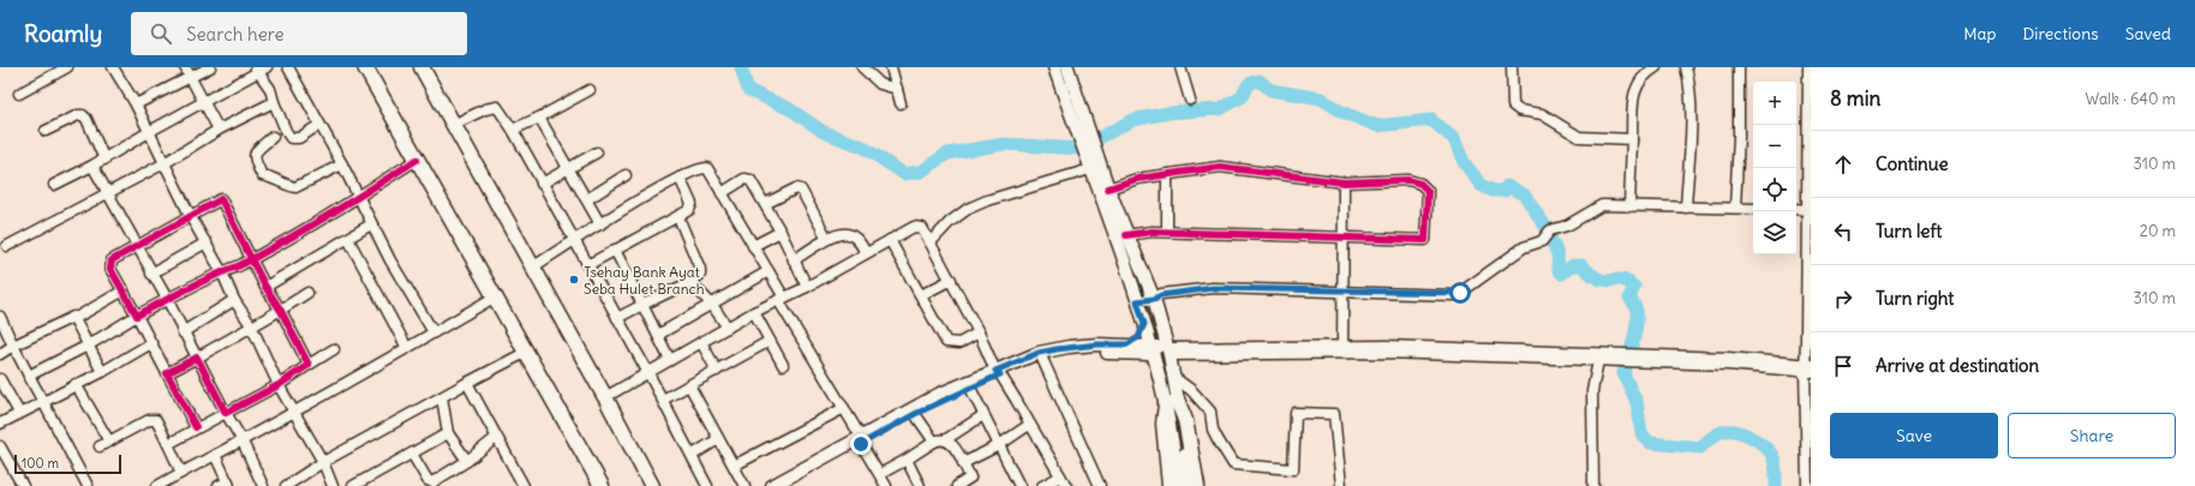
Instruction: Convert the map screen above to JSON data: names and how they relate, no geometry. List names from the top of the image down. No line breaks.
{"places":["Tsehay Bank Ayat Seba Hulet Branch"],"scale_bar":"100 m","page":{"header":"Roamly","search":"Search here","nav":["Map","Directions","Saved"],"heading":["8 min","Walk · 640 m"],"map_buttons":["+","−"],"list":[["Continue","310 m"],["Turn left","20 m"],["Turn right","310 m"],"Arrive at destination"],"buttons":["Save","Share"],"scale":"100 m"}}
